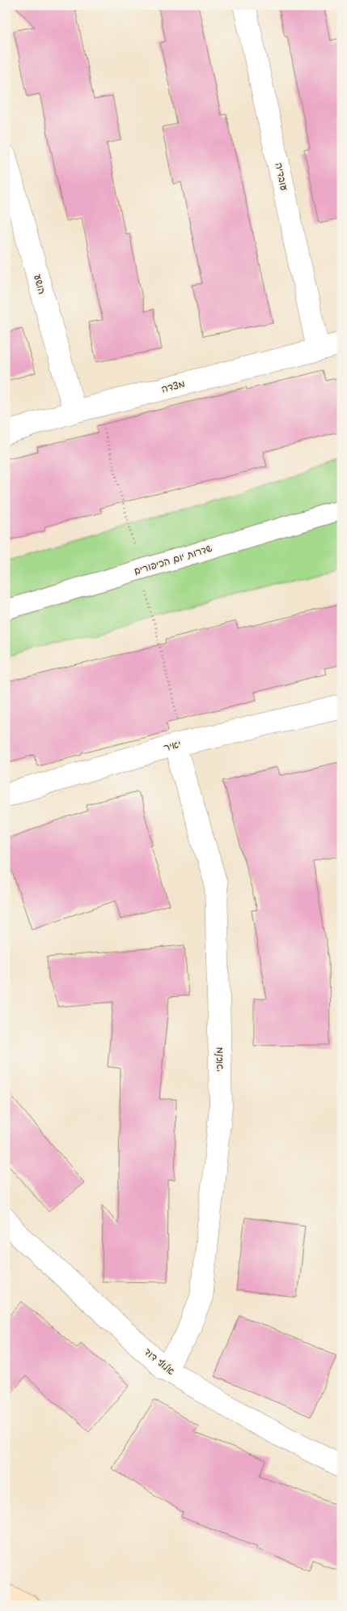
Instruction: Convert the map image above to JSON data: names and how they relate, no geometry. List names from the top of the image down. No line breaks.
{"streets":{"street":["עובדיה","הושע","מצדה","שדרות יום הכיפורים","יאיר","מלאכי","אלוף דוד"]},"crossings":[["עובדיה","מצדה"],["הושע","מצדה"],["יאיר","מלאכי"],["מלאכי","אלוף דוד"]]}
